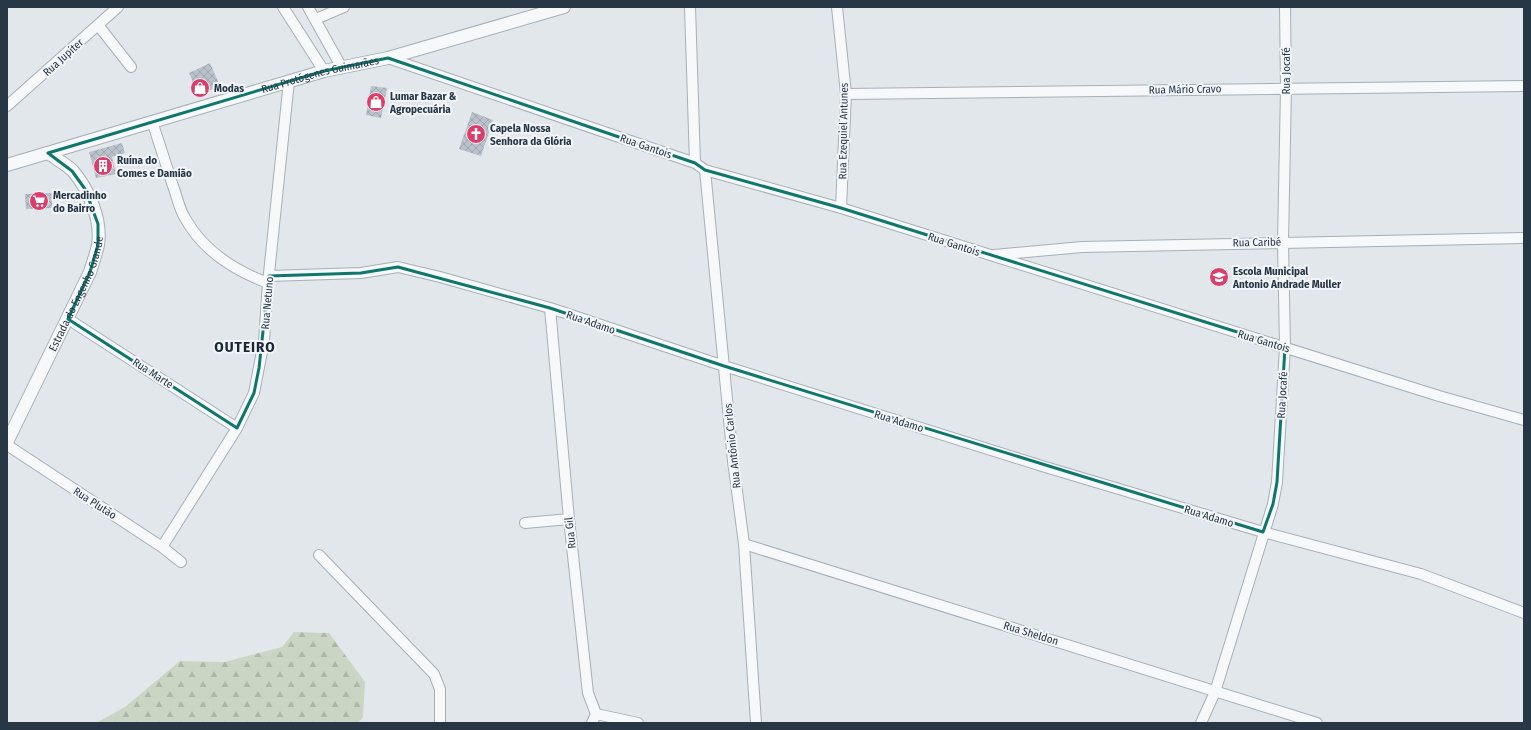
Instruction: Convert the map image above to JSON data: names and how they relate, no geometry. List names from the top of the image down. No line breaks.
{"streets":{"street":["Rua Jupiter","Rua Jocafé","Rua Protógenes Guimarães","Rua Mário Cravo","Rua Ezequiel Antunes","Rua Gantois","Rua Caribé","Estrada do Engenho Grande","Rua Netuno","Rua Adamo","Rua Marte","Rua Antônio Carlos","Rua Plutão","Rua Gil","Rua Sheldon"]},"crossings":[["Rua Jocafé","Rua Mário Cravo"],["Rua Jocafé","Rua Gantois"],["Rua Jocafé","Rua Caribé"],["Rua Jocafé","Rua Adamo"],["Rua Jocafé","Rua Sheldon"],["Rua Protógenes Guimarães","Rua Gantois"],["Rua Protógenes Guimarães","Estrada do Engenho Grande"],["Rua Protógenes Guimarães","Rua Netuno"],["Rua Mário Cravo","Rua Ezequiel Antunes"],["Rua Ezequiel Antunes","Rua Gantois"],["Rua Gantois","Rua Caribé"],["Rua Gantois","Rua Antônio Carlos"],["Estrada do Engenho Grande","Rua Marte"],["Rua Netuno","Rua Adamo"],["Rua Netuno","Rua Marte"],["Rua Netuno","Rua Plutão"],["Rua Adamo","Rua Antônio Carlos"],["Rua Adamo","Rua Gil"],["Rua Antônio Carlos","Rua Sheldon"]],"districts":["OUTEIRO"],"places":{"shop":["Modas","Lumar Bazar & Agropecuária"],"church":["Capela Nossa Senhora da Glória"],"building":["Ruína do Comes e Damião"],"supermarket":["Mercadinho do Bairro"],"school or university":["Escola Municipal Antonio Andrade Muller"]}}
